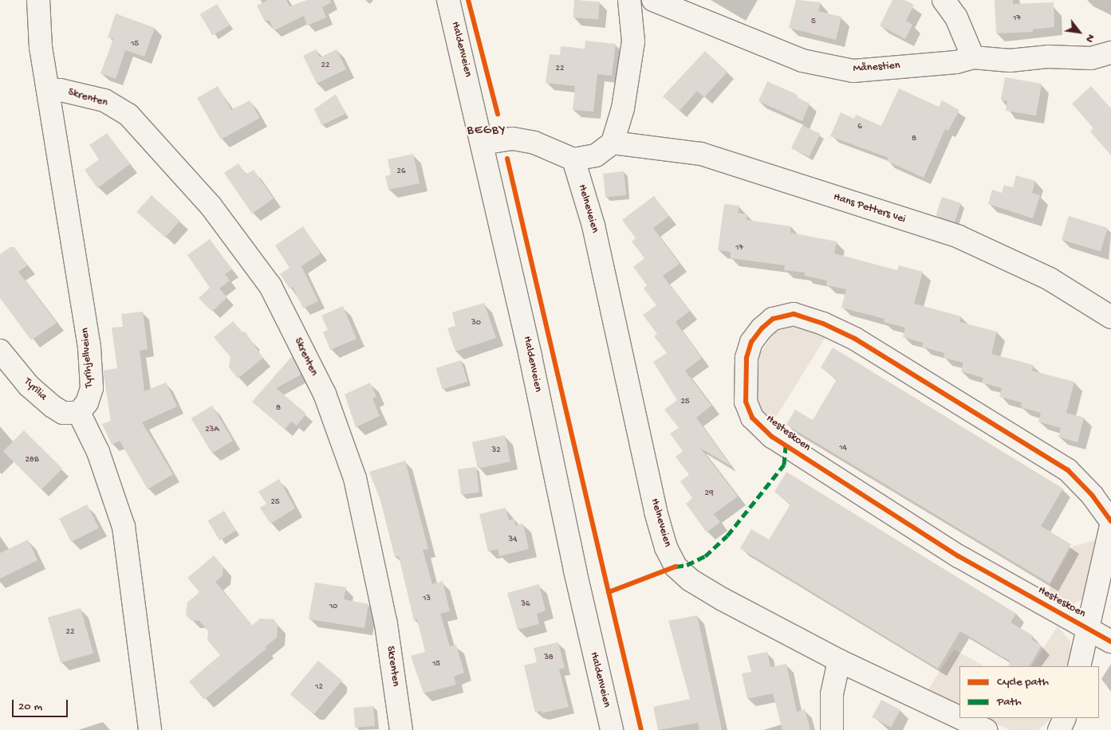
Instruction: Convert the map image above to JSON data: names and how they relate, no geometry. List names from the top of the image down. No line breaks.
{"streets":{"street":["Haldenveien","Månestien","Skrenten","Helneveien","Hans Petters vei","Tyrihjellveien","Tyrilia","Hesteskoen"]},"crossings":[["Skrenten","Tyrihjellveien"],["Tyrihjellveien","Tyrilia"]],"districts":["BEGBY"],"house_numbers":["17","5","15","22","22","6","8","26","17","30","25","8","23A","14","32","28B","29","25","34","13","36","10","22","38","15","12"],"legend":["Cycle path","Path"],"scale_bar":"20 m","north":"bottom right"}
